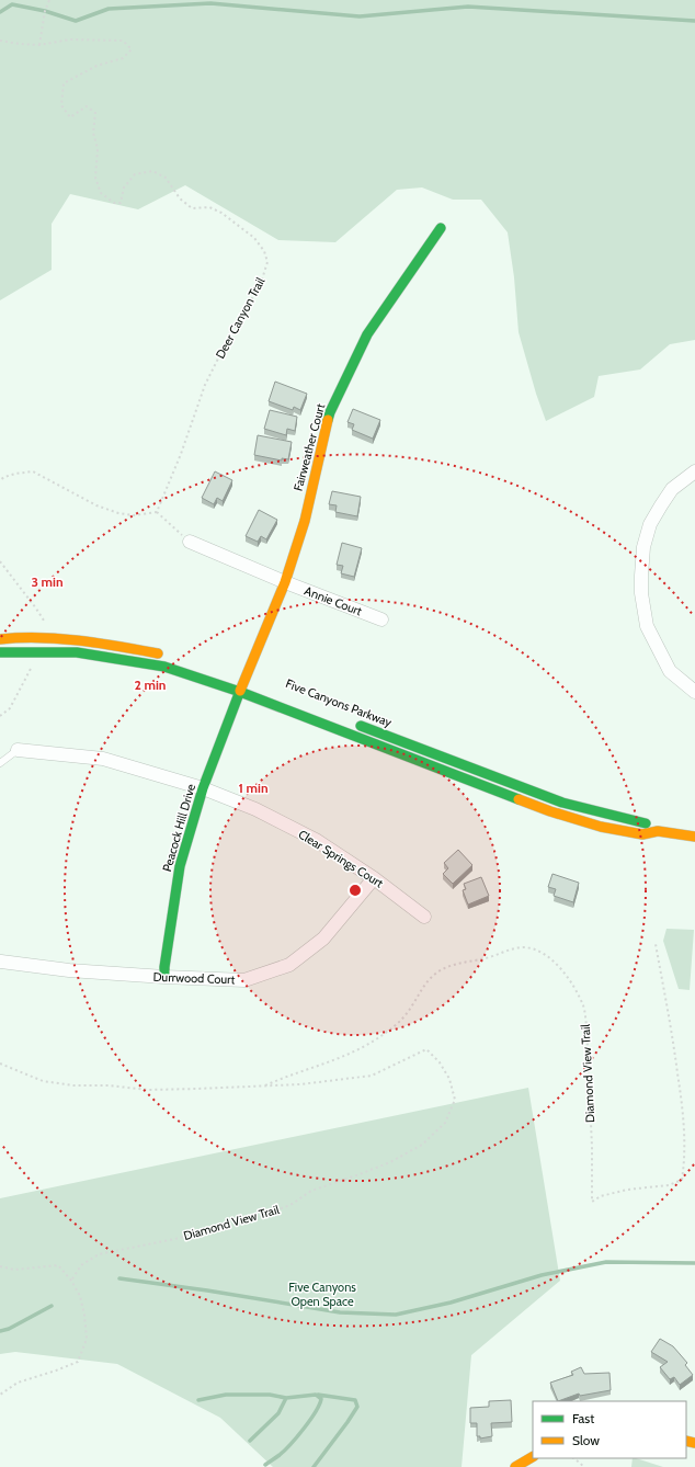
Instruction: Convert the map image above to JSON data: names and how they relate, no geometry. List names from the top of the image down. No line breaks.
{"streets":{"main road":["Fairweather Court","Five Canyons Parkway","Peacock Hill Drive"],"street":["Annie Court","Clear Springs Court","Durrwood Court"],"path":["Deer Canyon Trail","Diamond View Trail"]},"crossings":[["Fairweather Court","Annie Court"],["Fairweather Court","Five Canyons Parkway"],["Fairweather Court","Peacock Hill Drive"],["Five Canyons Parkway","Peacock Hill Drive"],["Peacock Hill Drive","Clear Springs Court"],["Peacock Hill Drive","Durrwood Court"],["Clear Springs Court","Durrwood Court"]],"parks":["Five Canyons Open Space"],"legend":["Fast","Slow"],"rings":["3 min","2 min","1 min"]}
